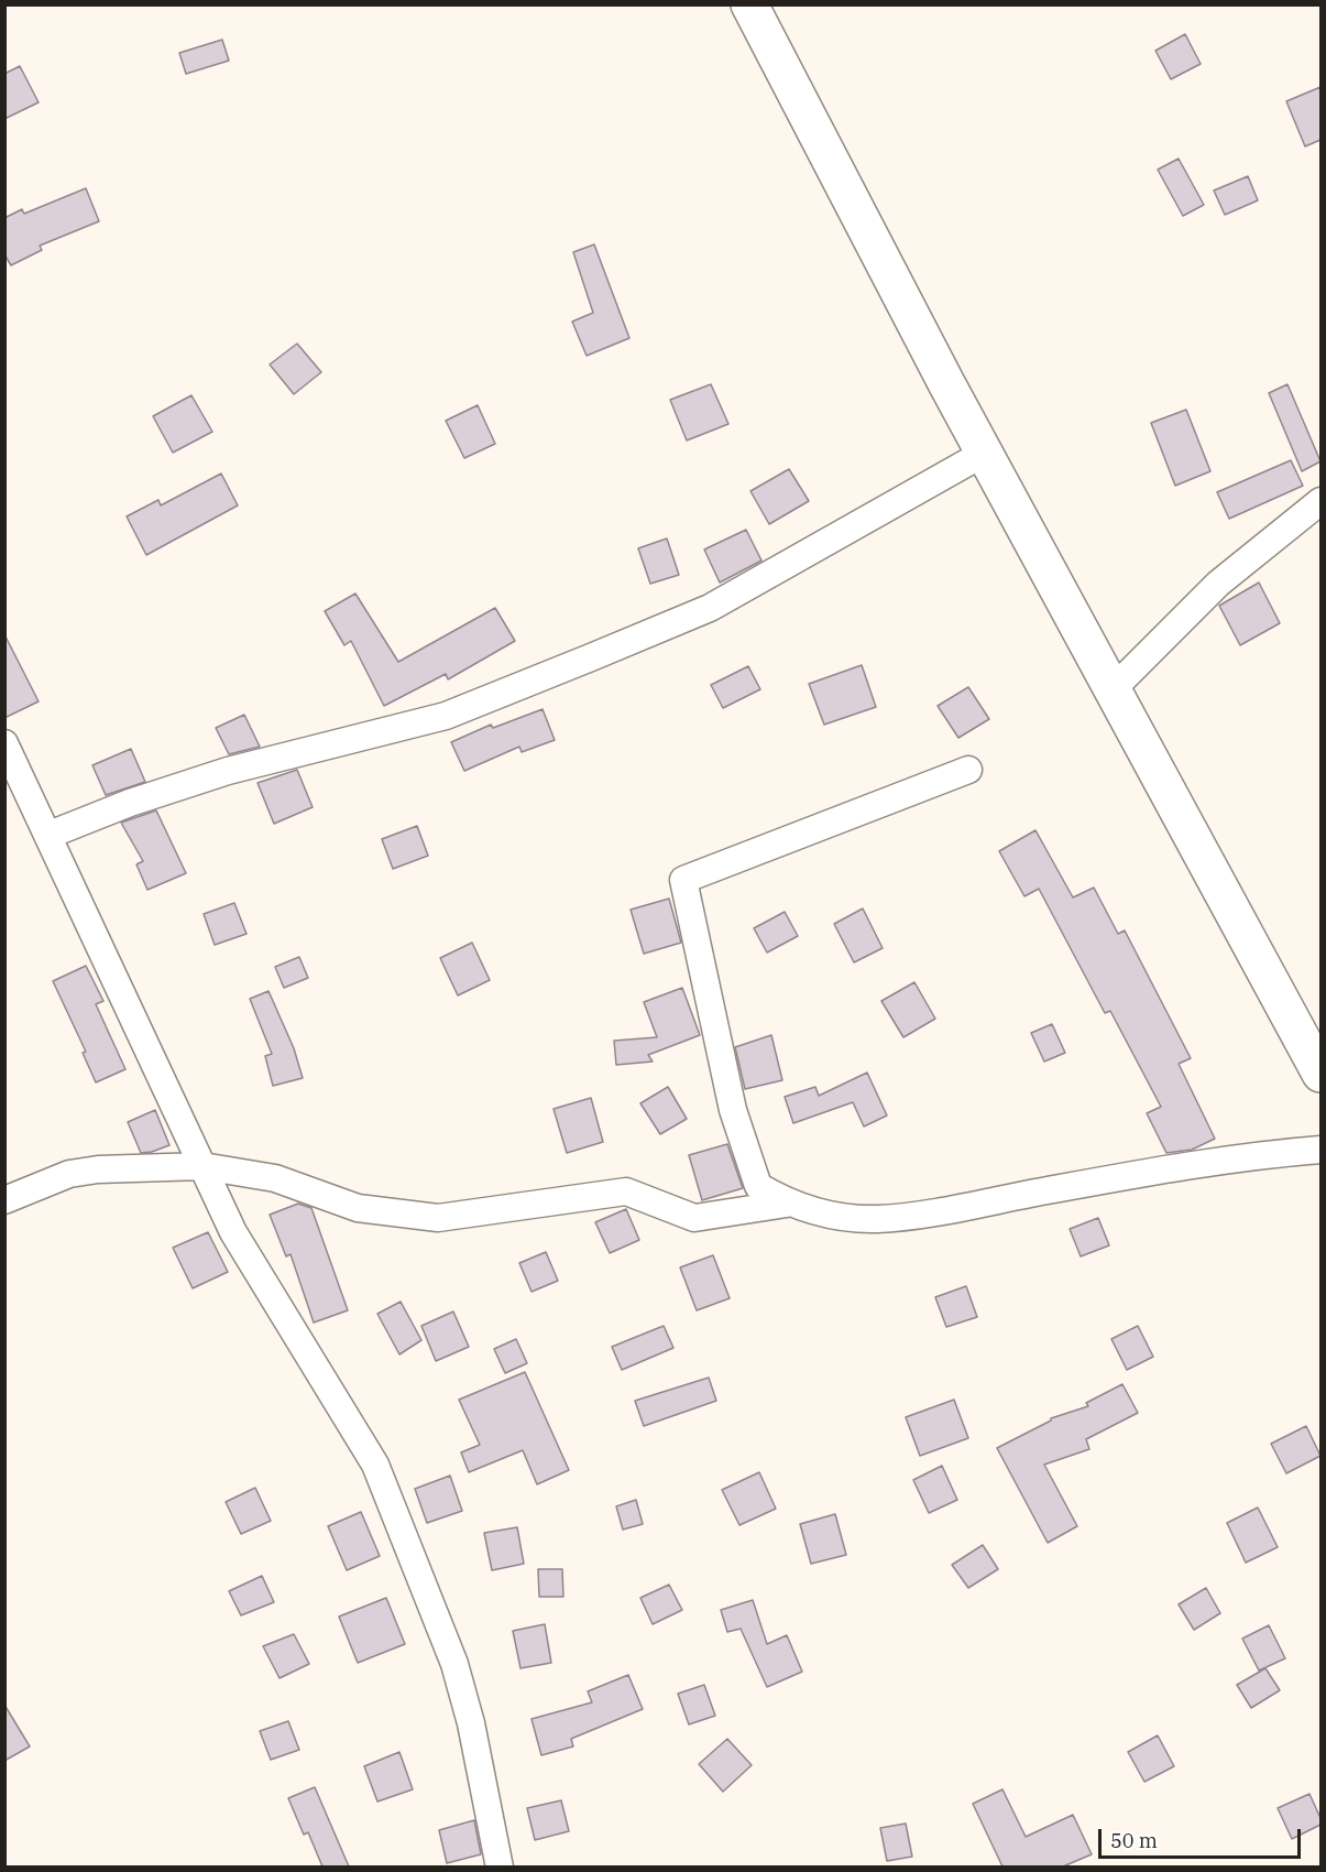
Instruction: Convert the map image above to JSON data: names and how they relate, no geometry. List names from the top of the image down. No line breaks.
{"scale_bar":"50 m"}
